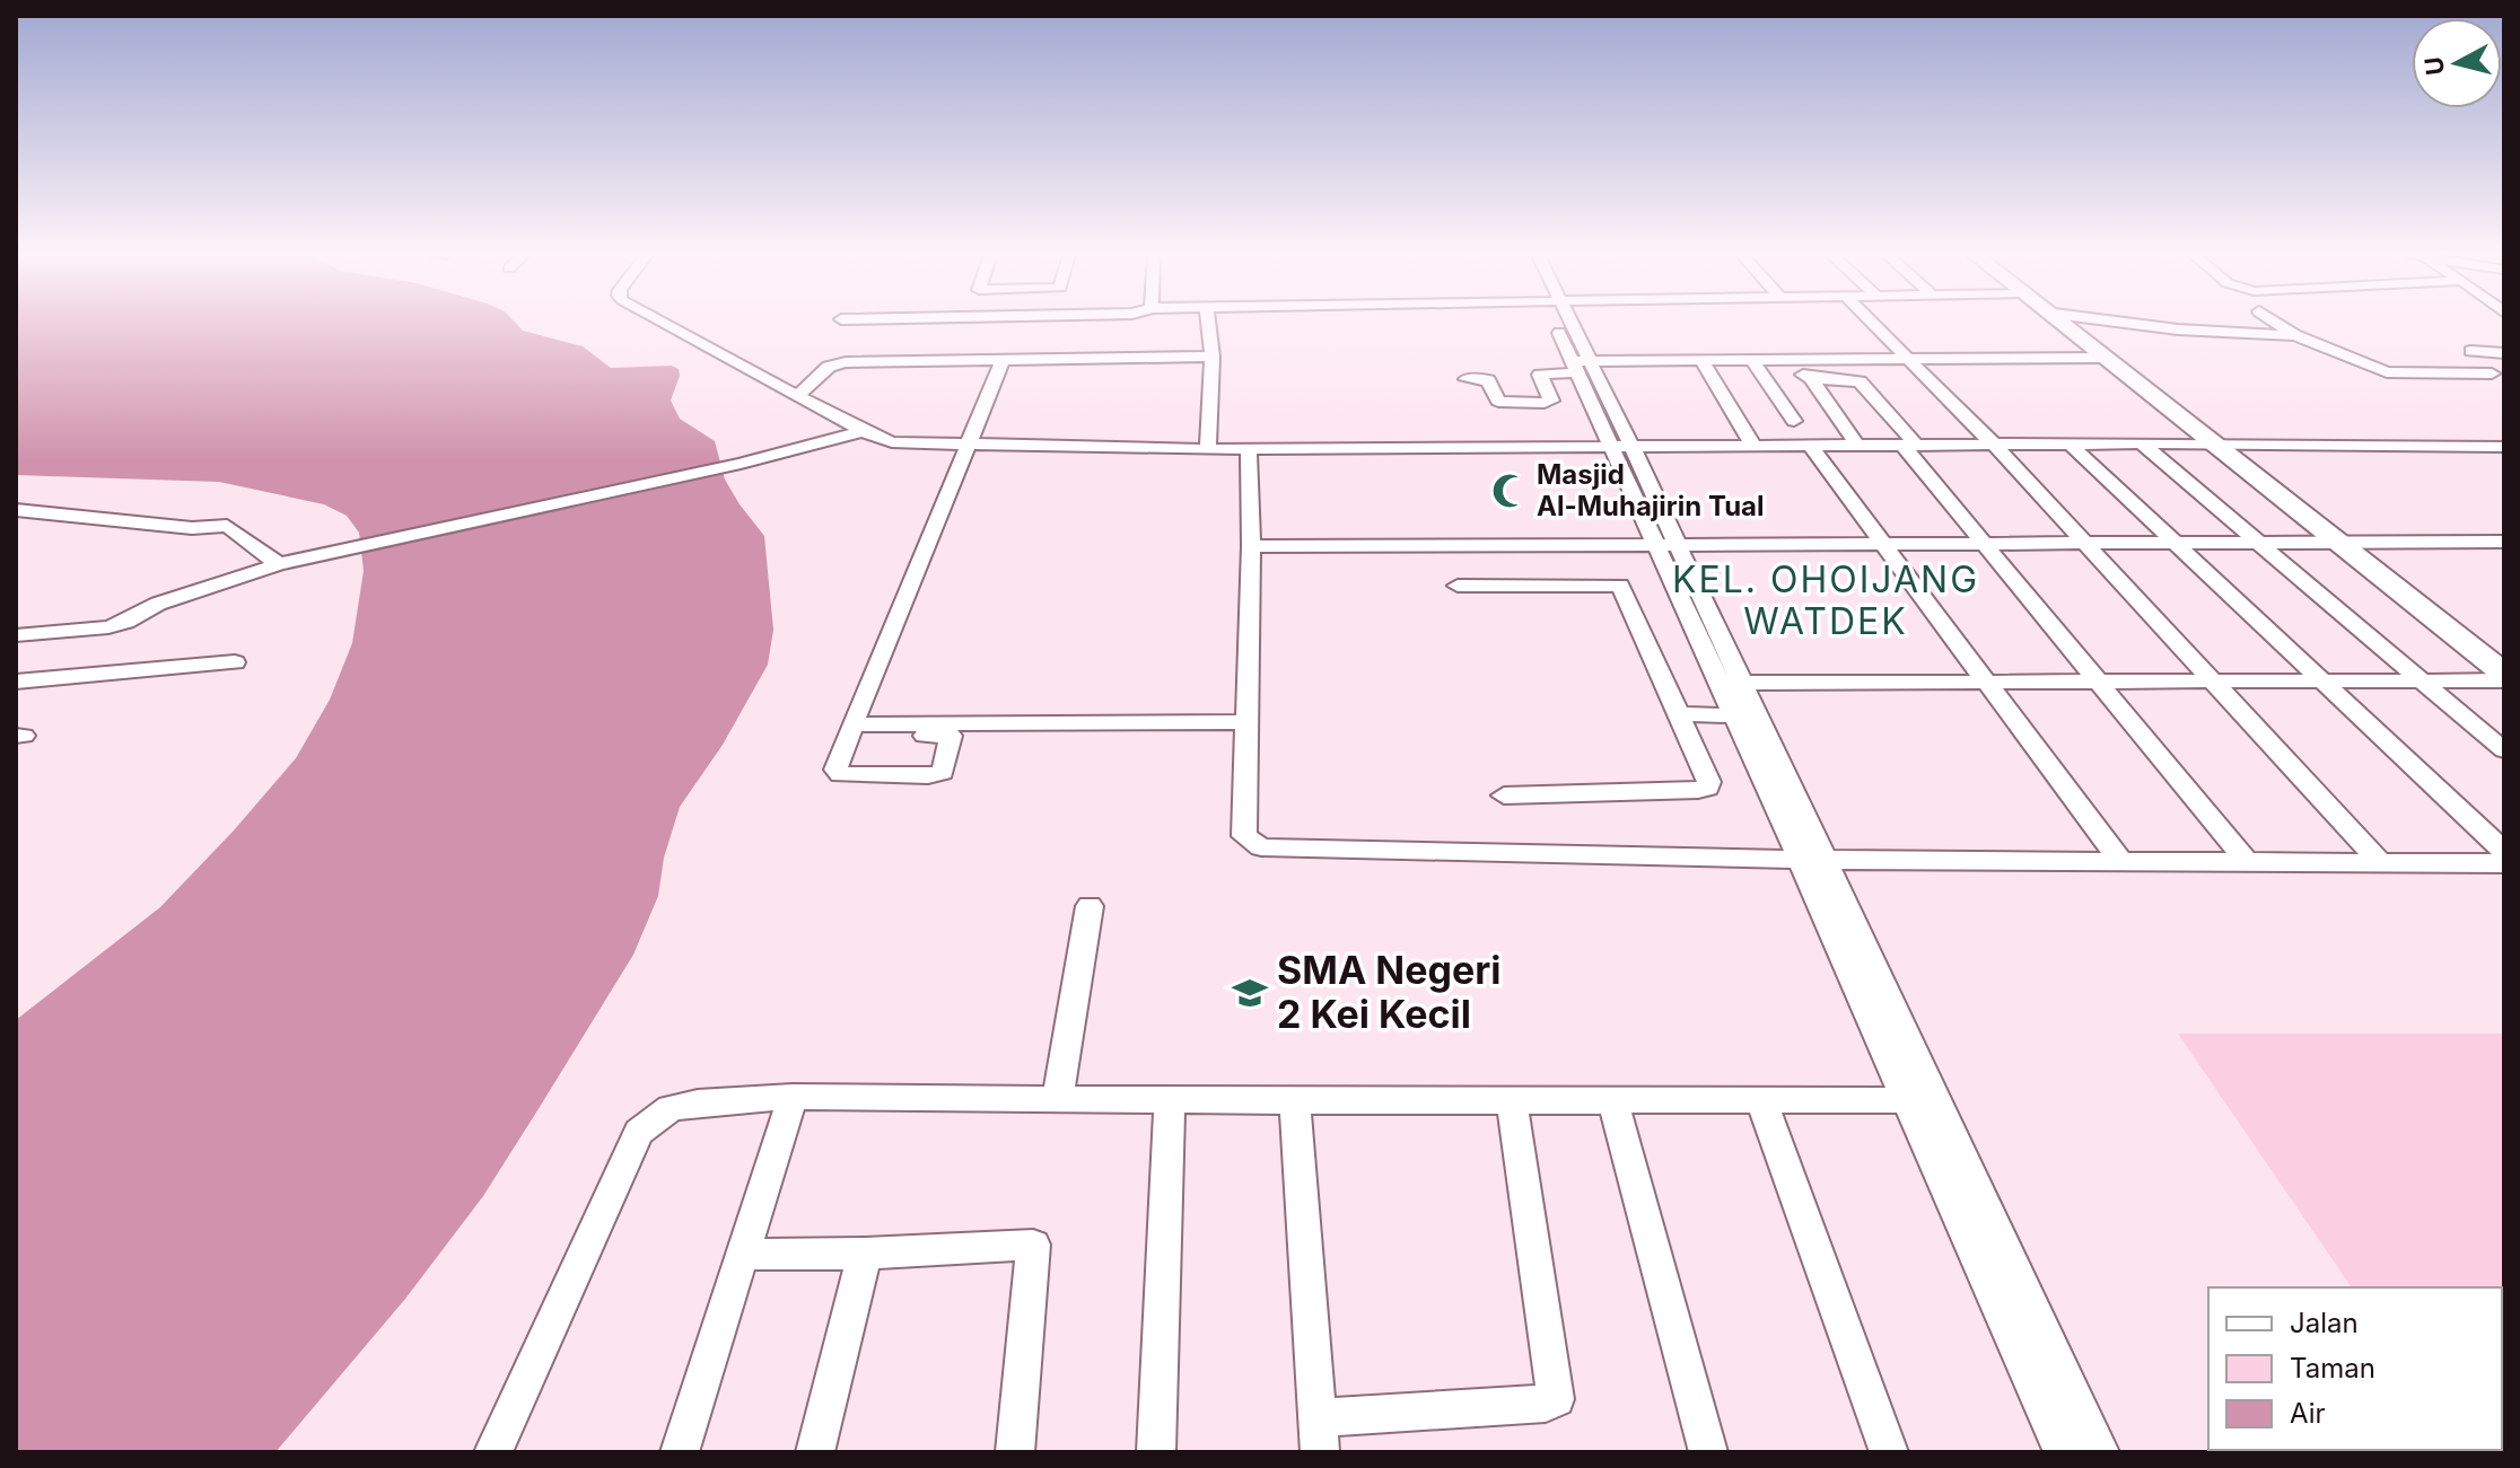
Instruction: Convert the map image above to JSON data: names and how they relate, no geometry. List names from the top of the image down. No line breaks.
{"districts":["KEL. OHOIJANG WATDEK"],"places":{"mosque":["Masjid Al-Muhajirin Tual"],"school or university":["SMA Negeri 2 Kei Kecil"]},"legend":["Jalan","Taman","Air"],"north":"left"}
